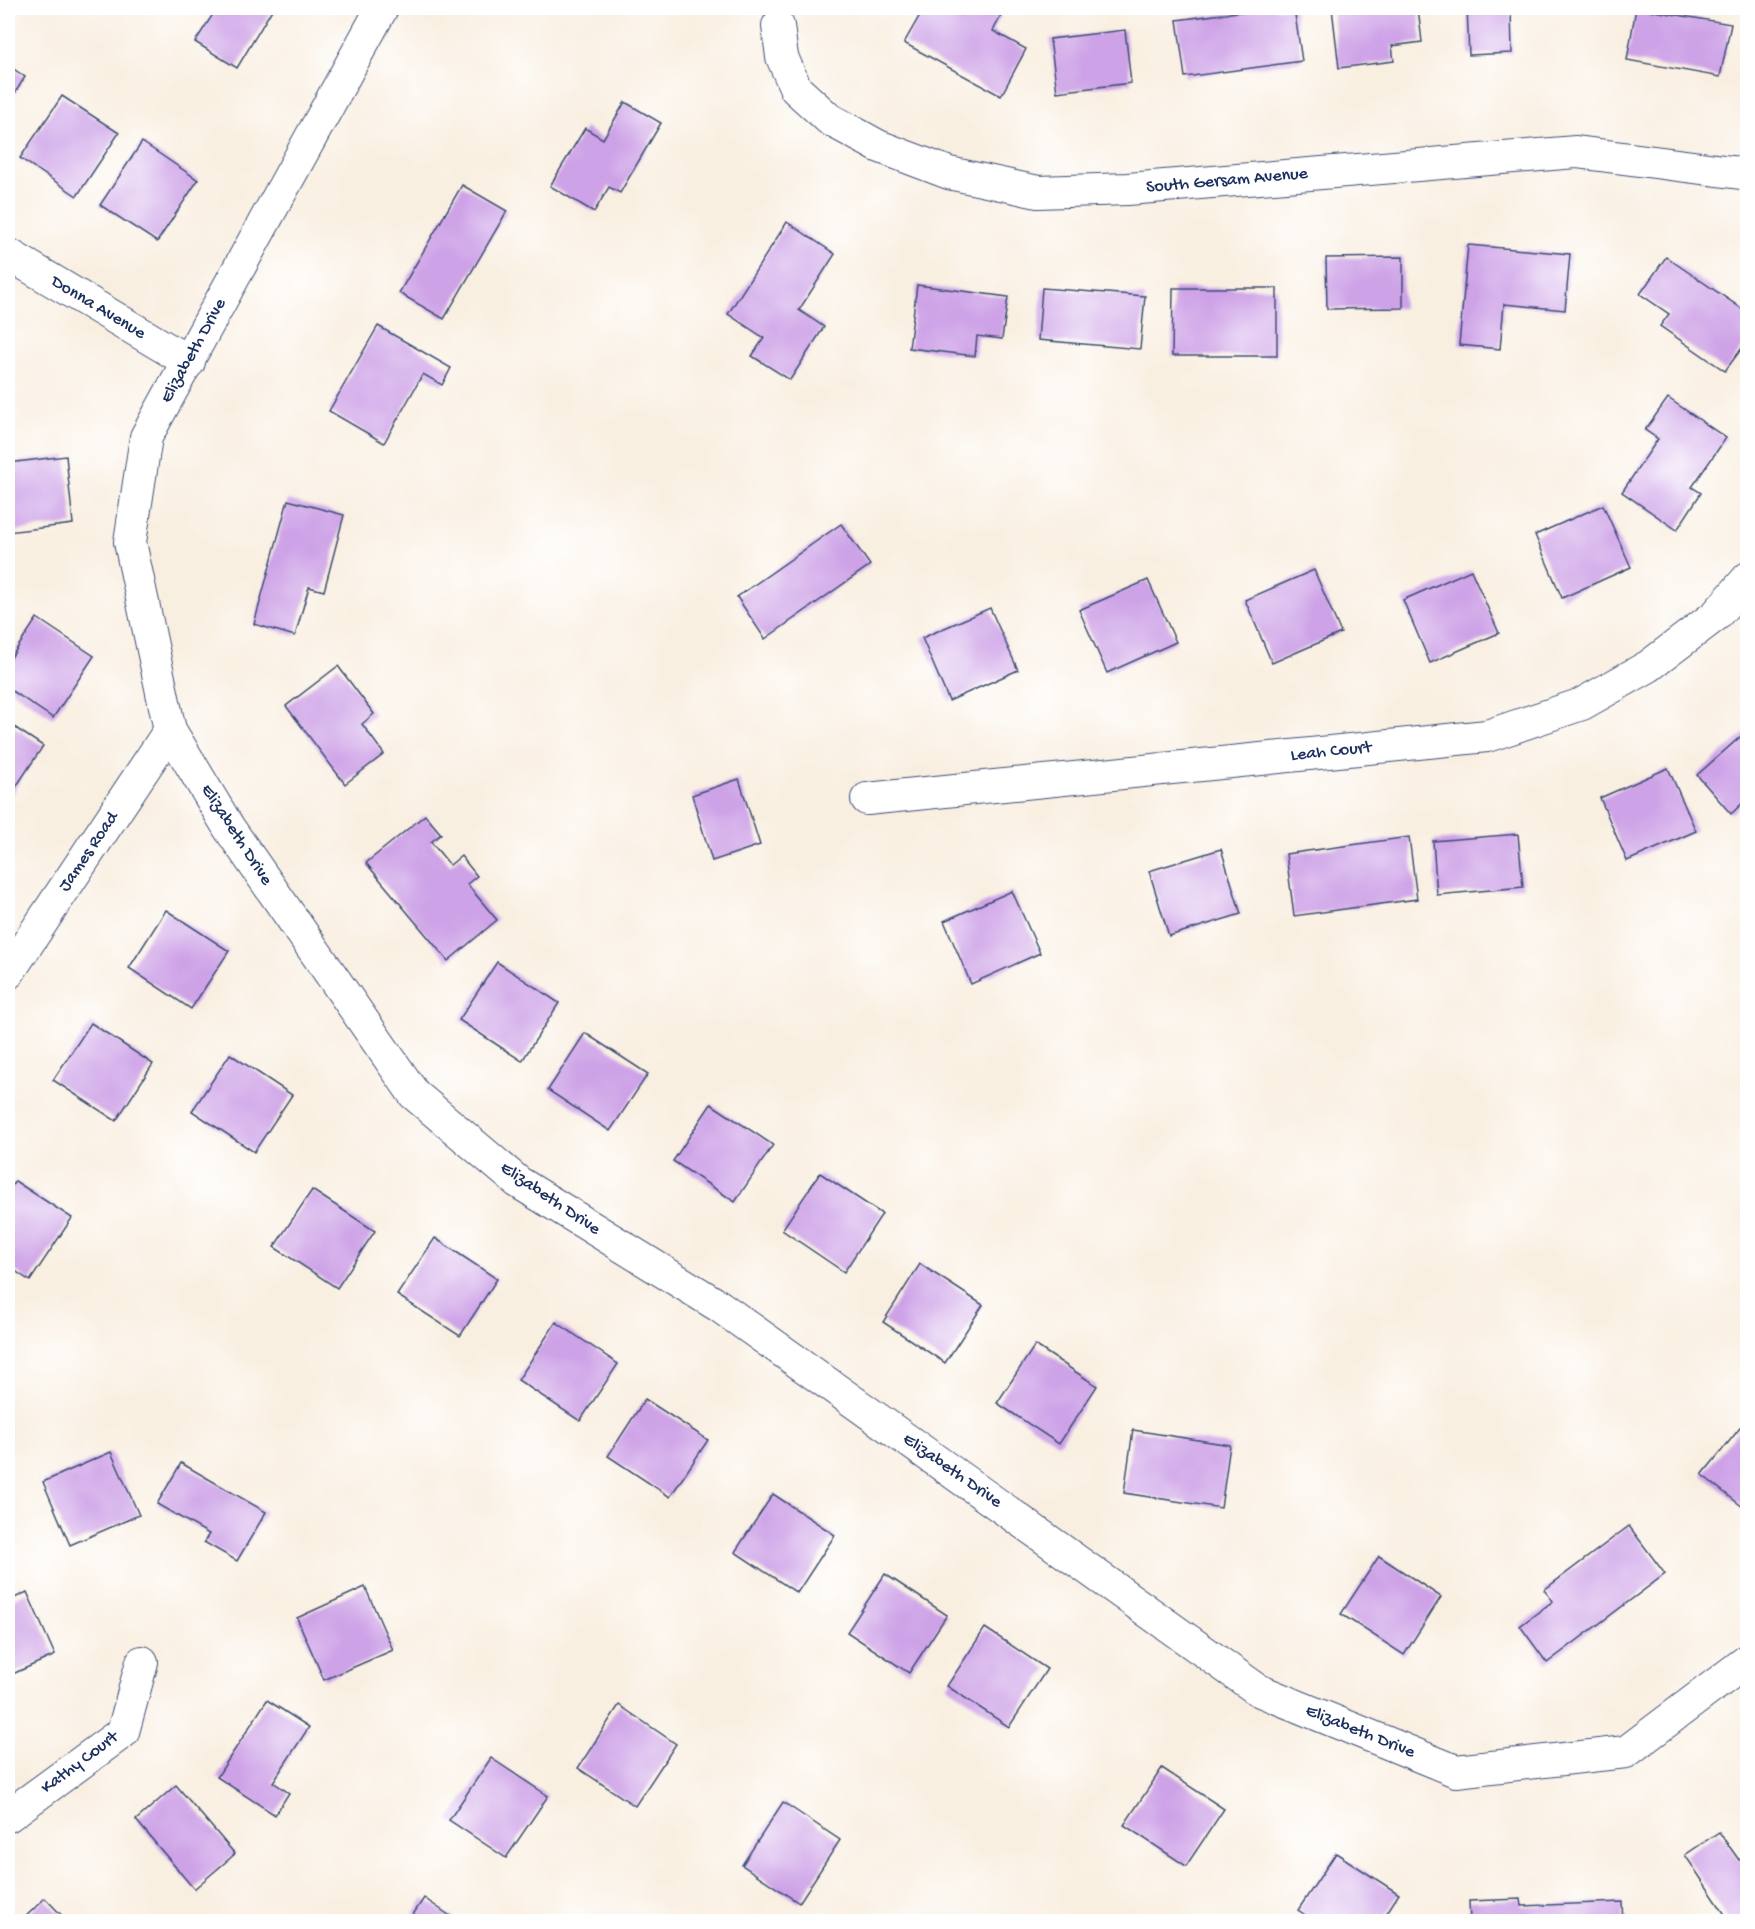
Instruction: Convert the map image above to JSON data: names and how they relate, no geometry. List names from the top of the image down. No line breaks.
{"streets":{"street":["South Gersam Avenue","Donna Avenue","Elizabeth Drive","Leah Court","James Road","Kathy Court"]},"crossings":[["Donna Avenue","Elizabeth Drive"],["Elizabeth Drive","James Road"]]}
